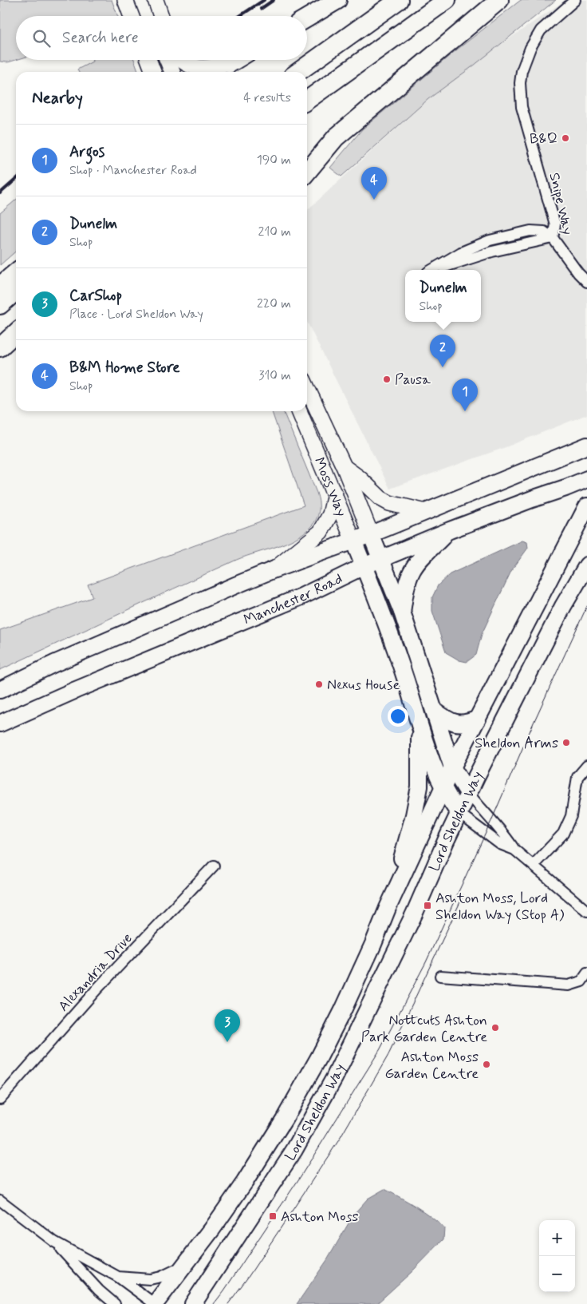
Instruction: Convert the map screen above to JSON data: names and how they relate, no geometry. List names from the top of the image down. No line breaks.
{"streets":{"highway":["Moss Way","Manchester Road","Lord Sheldon Way"],"street":["Snipe Way","Alexandria Drive"]},"crossings":[["Moss Way","Manchester Road"],["Moss Way","Lord Sheldon Way"],["Manchester Road","Lord Sheldon Way"]],"places":{"other":["B&Q","Pausa","Nexus House","Sheldon Arms","Nottcuts Ashton Park Garden Centre","Ashton Moss Garden Centre"],"transit":["Ashton Moss, Lord Sheldon Way (Stop A)","Ashton Moss"]},"page":{"search":"Search here","heading":["Nearby","4 results"],"list":[{"mark":"1","name":"Argos","note":"Shop · Manchester Road","value":"190 m"},{"mark":"2","name":"Dunelm","note":"Shop","value":"210 m"},{"mark":"3","name":"CarShop","note":"Place · Lord Sheldon Way","value":"220 m"},{"mark":"4","name":"B&M Home Store","note":"Shop","value":"310 m"}],"pins":["4","2","1","3"],"popup":["Dunelm","Shop"],"map_buttons":["+","−"]}}
